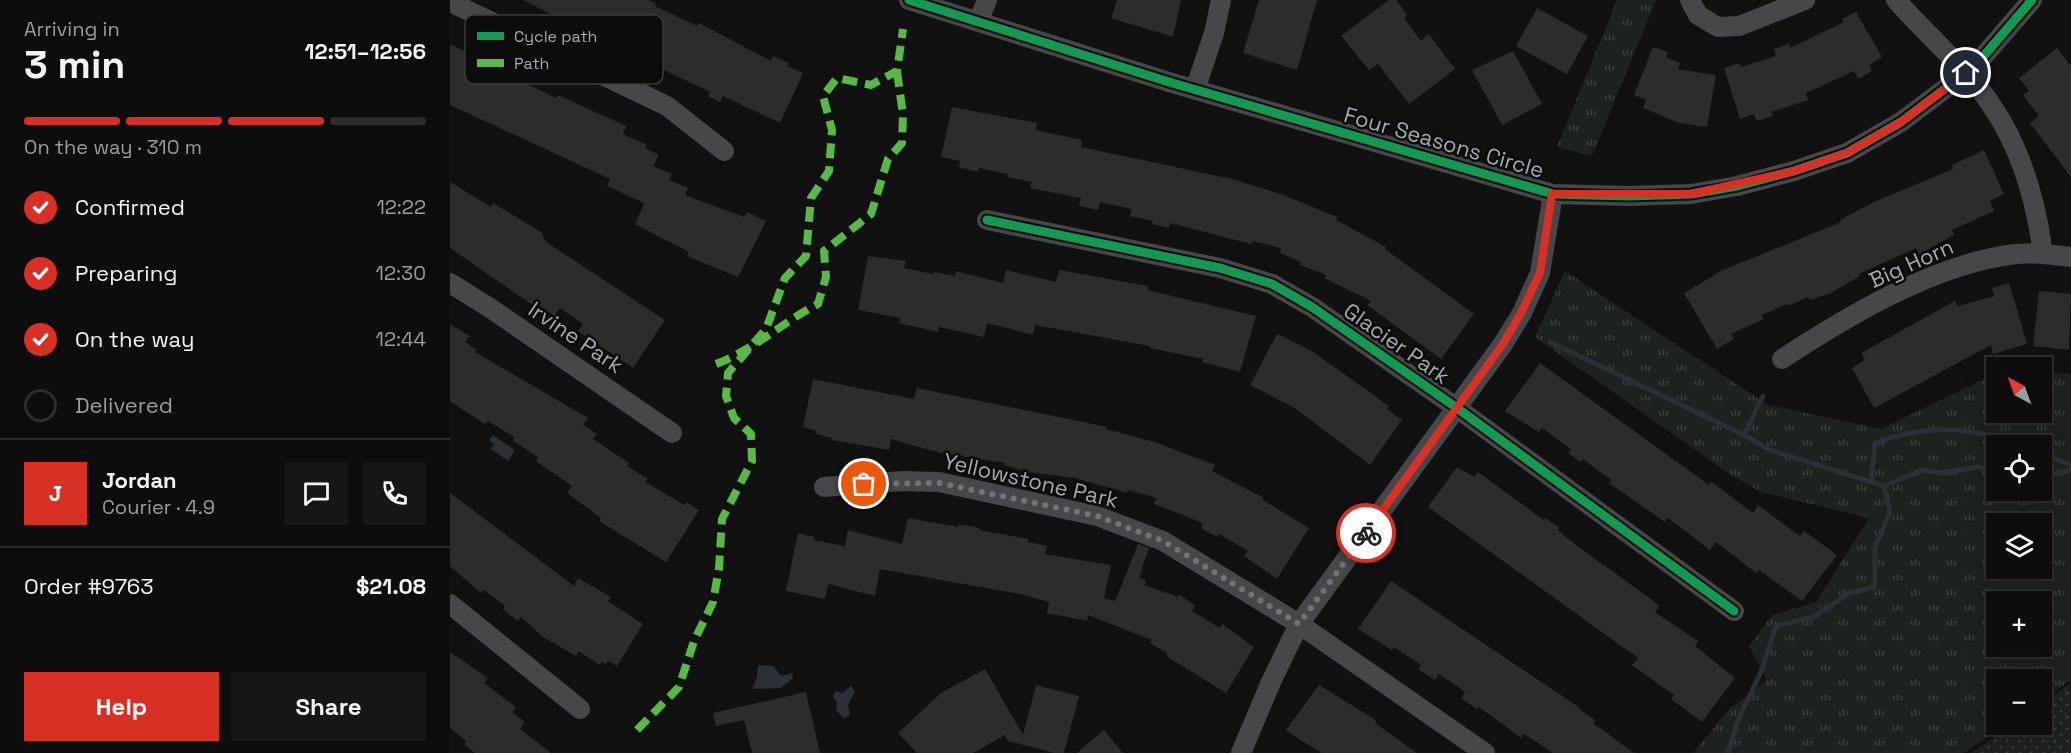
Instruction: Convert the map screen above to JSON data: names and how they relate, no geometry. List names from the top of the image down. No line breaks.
{"streets":{"street":["Four Seasons Circle","Big Horn","Irvine Park","Glacier Park","Yellowstone Park"]},"legend":["Cycle path","Path"],"north":"top left","page":{"heading":["3 min","Arriving in","12:51–12:56"],"panel":["Jordan","Courier · 4.9","Order #9763","$21.08"],"bar":"On the way · 310 m","list":[["Confirmed","12:22"],["Preparing","12:30"],["On the way","12:44"],"Delivered"],"map_buttons":["+","−"],"round":"J","buttons":["Help","Share"]}}
